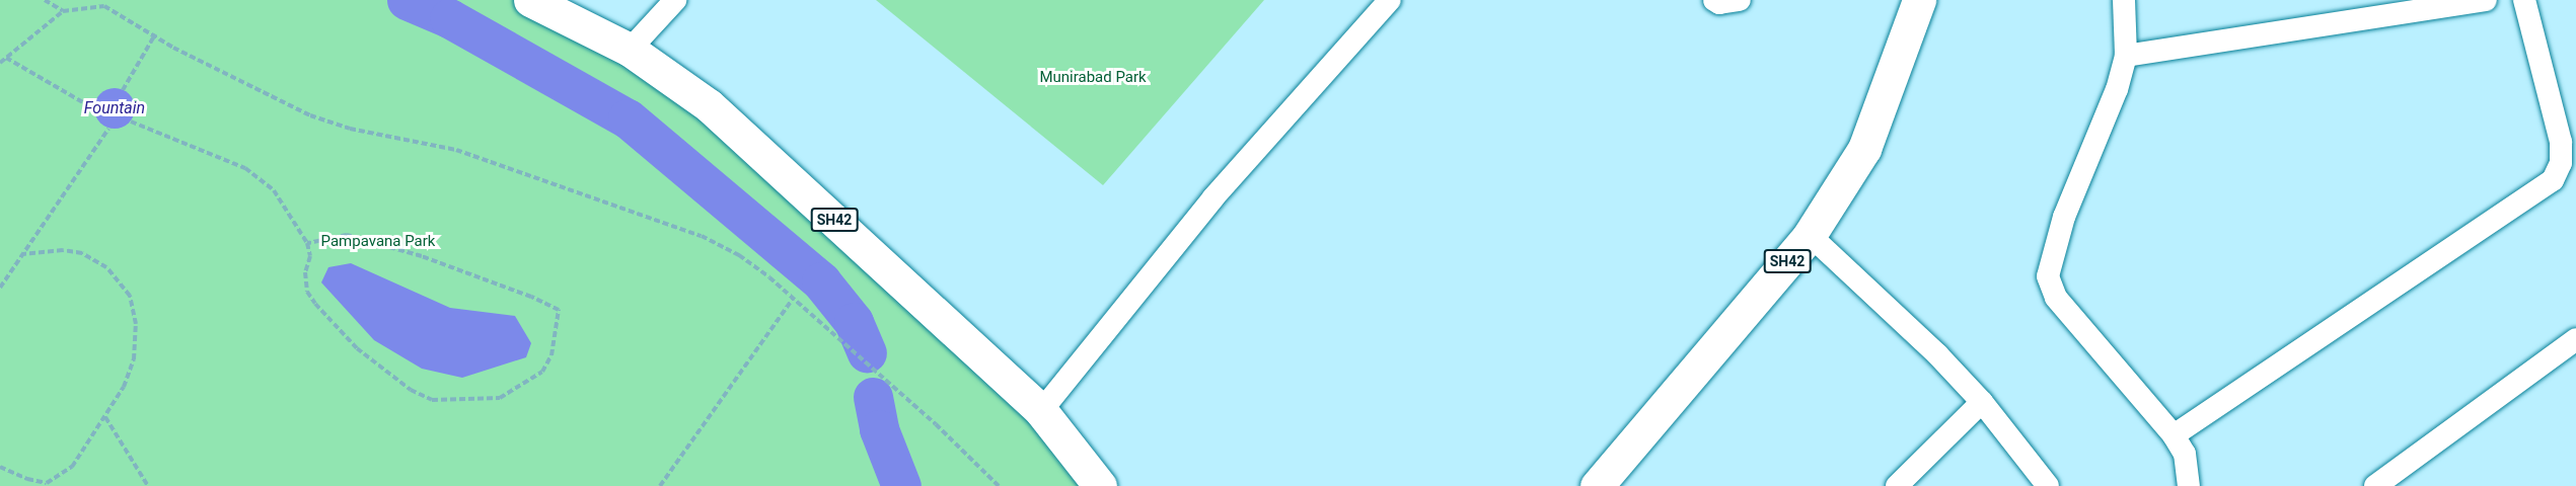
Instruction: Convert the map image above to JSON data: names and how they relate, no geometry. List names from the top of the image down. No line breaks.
{"streets":{"main road":["SH42"]},"water":["Fountain"],"parks":["Munirabad Park","Pampavana Park"]}
